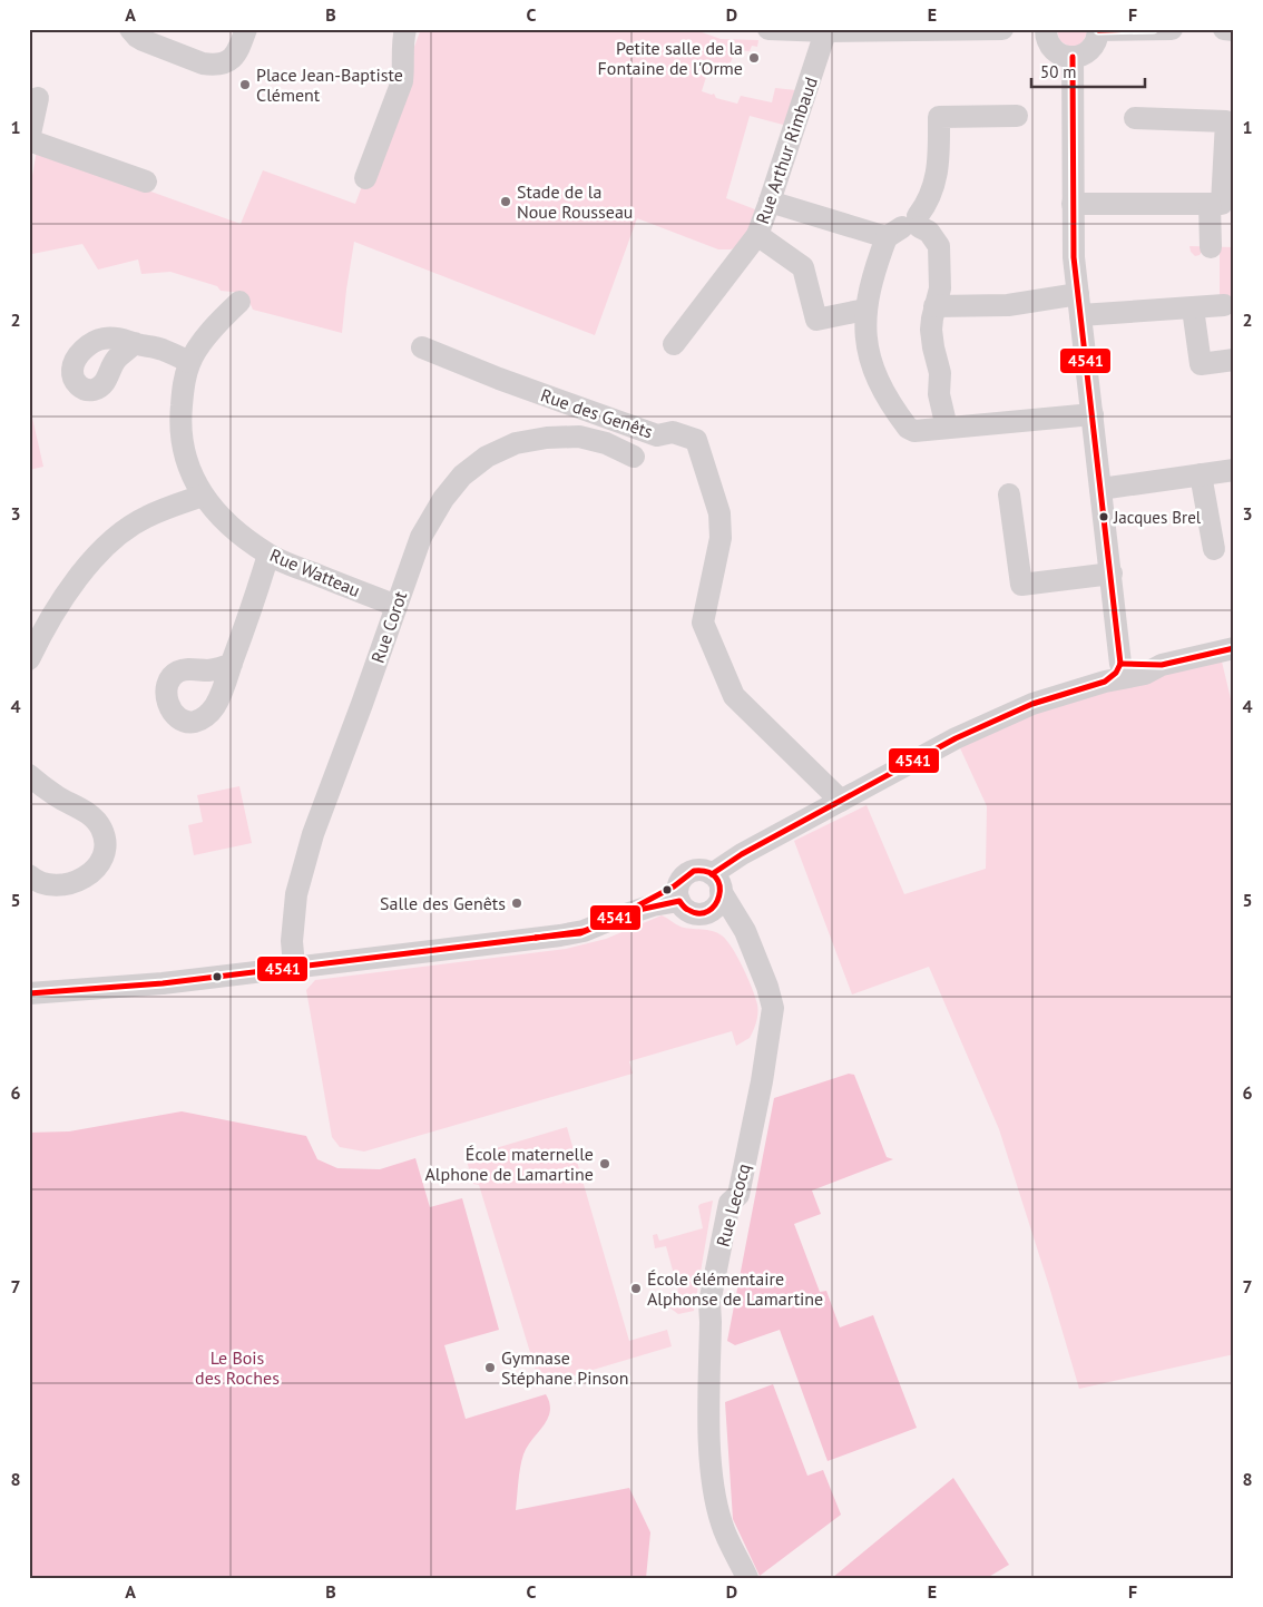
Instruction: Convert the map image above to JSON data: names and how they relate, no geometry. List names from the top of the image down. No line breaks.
{"streets":{"street":["Rue Arthur Rimbaud","Rue des Genêts","Rue Watteau","Rue Corot","Rue Lecocq"]},"crossings":[["Rue Watteau","Rue Corot"]],"parks":["Le Bois des Roches"],"places":["Petite salle de la Fontaine de l'Orme","Place Jean-Baptiste Clément","Stade de la Noue Rousseau","Jacques Brel","Salle des Genêts","École maternelle Alphone de Lamartine","École élémentaire Alphonse de Lamartine","Gymnase Stéphane Pinson"],"lines":["transit line 4541"],"scale_bar":"50 m","grid":{"columns":["A","B","C","D","E","F"],"rows":["1","2","3","4","5","6","7","8"]}}
